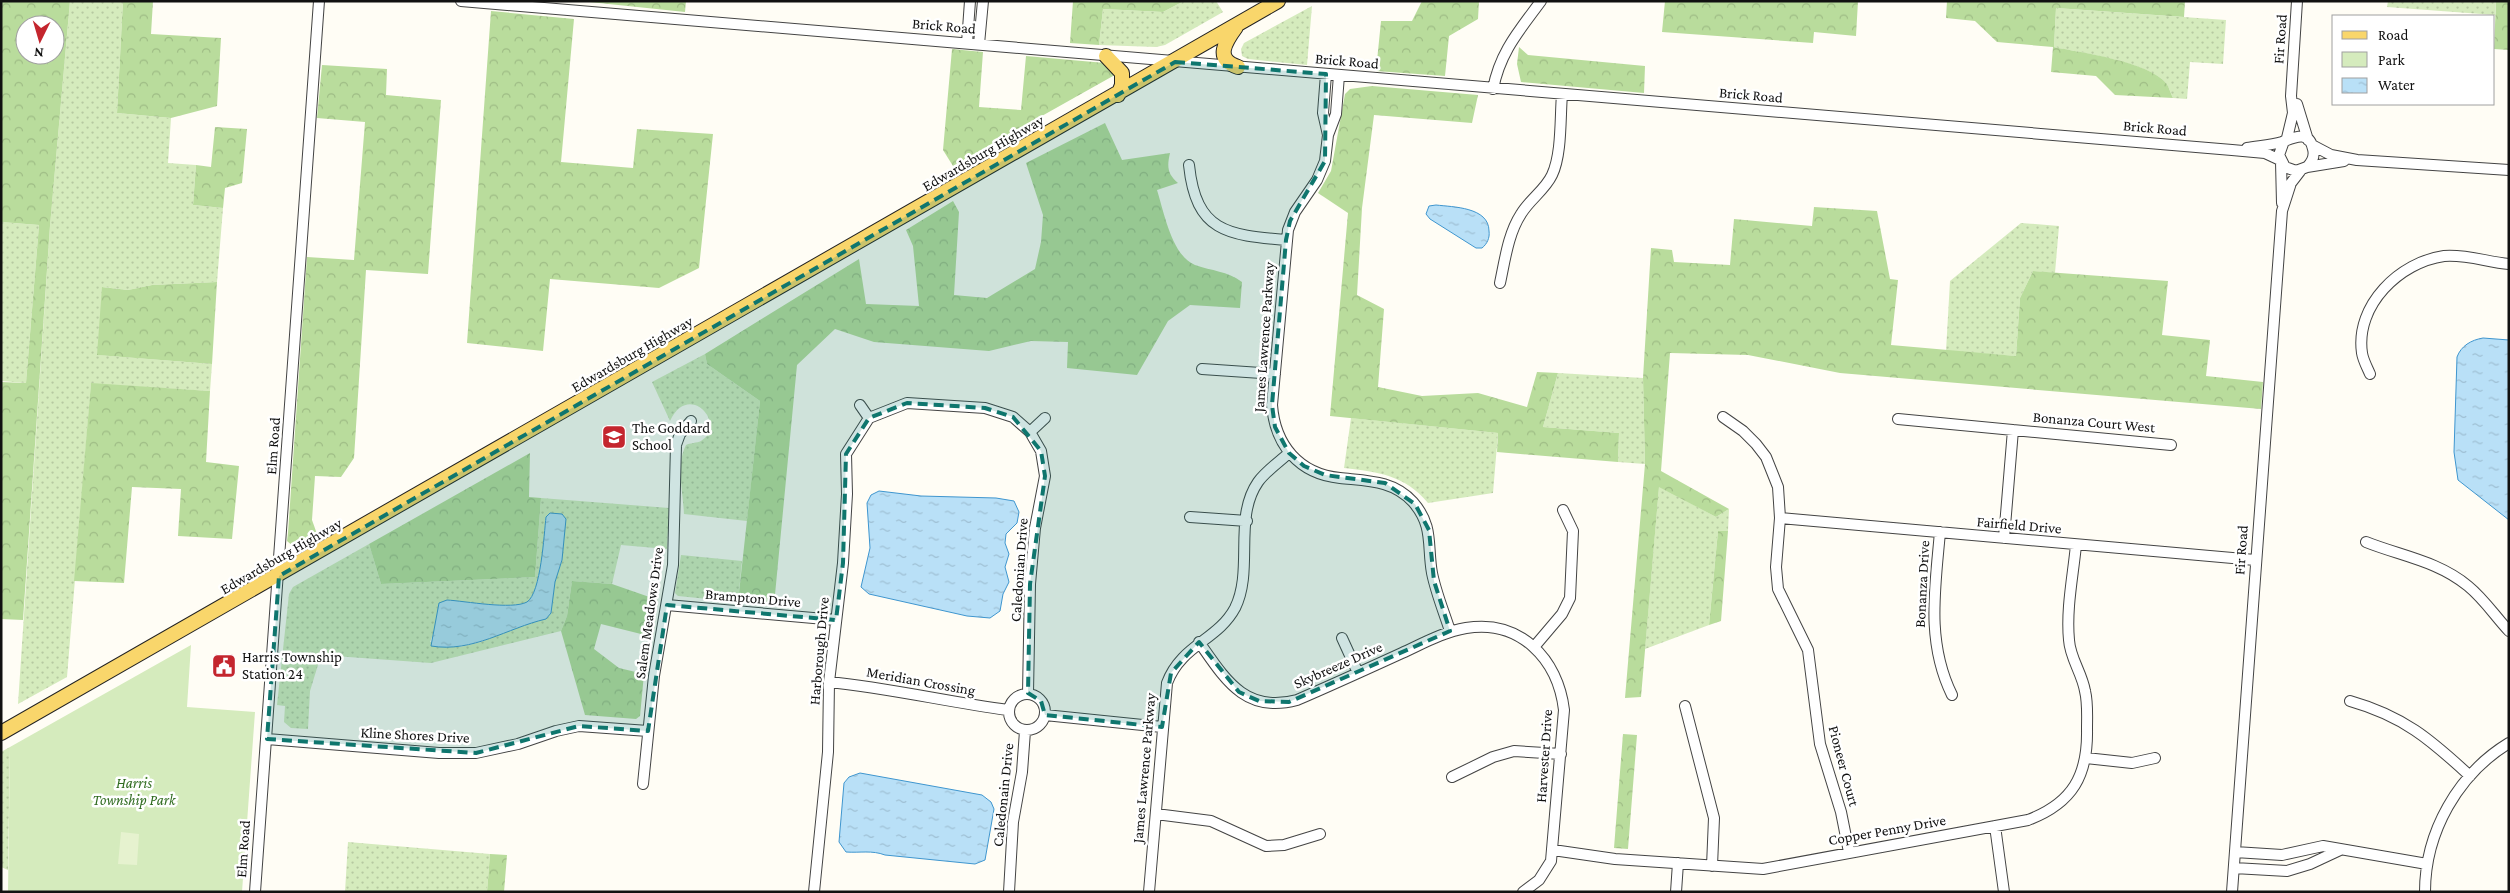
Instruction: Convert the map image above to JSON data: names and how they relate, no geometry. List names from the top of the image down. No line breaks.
{"streets":{"main road":["Edwardsburg Highway"],"street":["Brick Road","Fir Road","James Lawrence Parkway","Bonanza Court West","Elm Road","Fairfield Drive","Caledonian Drive","Bonanza Drive","Brampton Drive","Salem Meadows Drive","Harborough Drive","Skybreeze Drive","Meridian Crossing","Kline Shores Drive","Harvester Drive","Pioneer Court","Caledonain Drive","Copper Penny Drive"]},"crossings":[["Brick Road","Fir Road"],["Brick Road","Edwardsburg Highway"],["Brick Road","James Lawrence Parkway"],["Fir Road","Fairfield Drive"],["Edwardsburg Highway","Elm Road"],["James Lawrence Parkway","Skybreeze Drive"],["Elm Road","Kline Shores Drive"],["Fairfield Drive","Bonanza Drive"],["Fairfield Drive","Pioneer Court"],["Caledonian Drive","Meridian Crossing"],["Caledonian Drive","Caledonain Drive"],["Brampton Drive","Salem Meadows Drive"],["Brampton Drive","Harborough Drive"],["Salem Meadows Drive","Kline Shores Drive"],["Harborough Drive","Meridian Crossing"],["Skybreeze Drive","Harvester Drive"],["Meridian Crossing","Caledonain Drive"],["Harvester Drive","Copper Penny Drive"],["Pioneer Court","Copper Penny Drive"]],"parks":["Harris Township Park"],"places":{"school or university":["The Goddard School"],"public building":["Harris Township Station 24"]},"legend":["Road","Park","Water"],"north":"bottom"}
